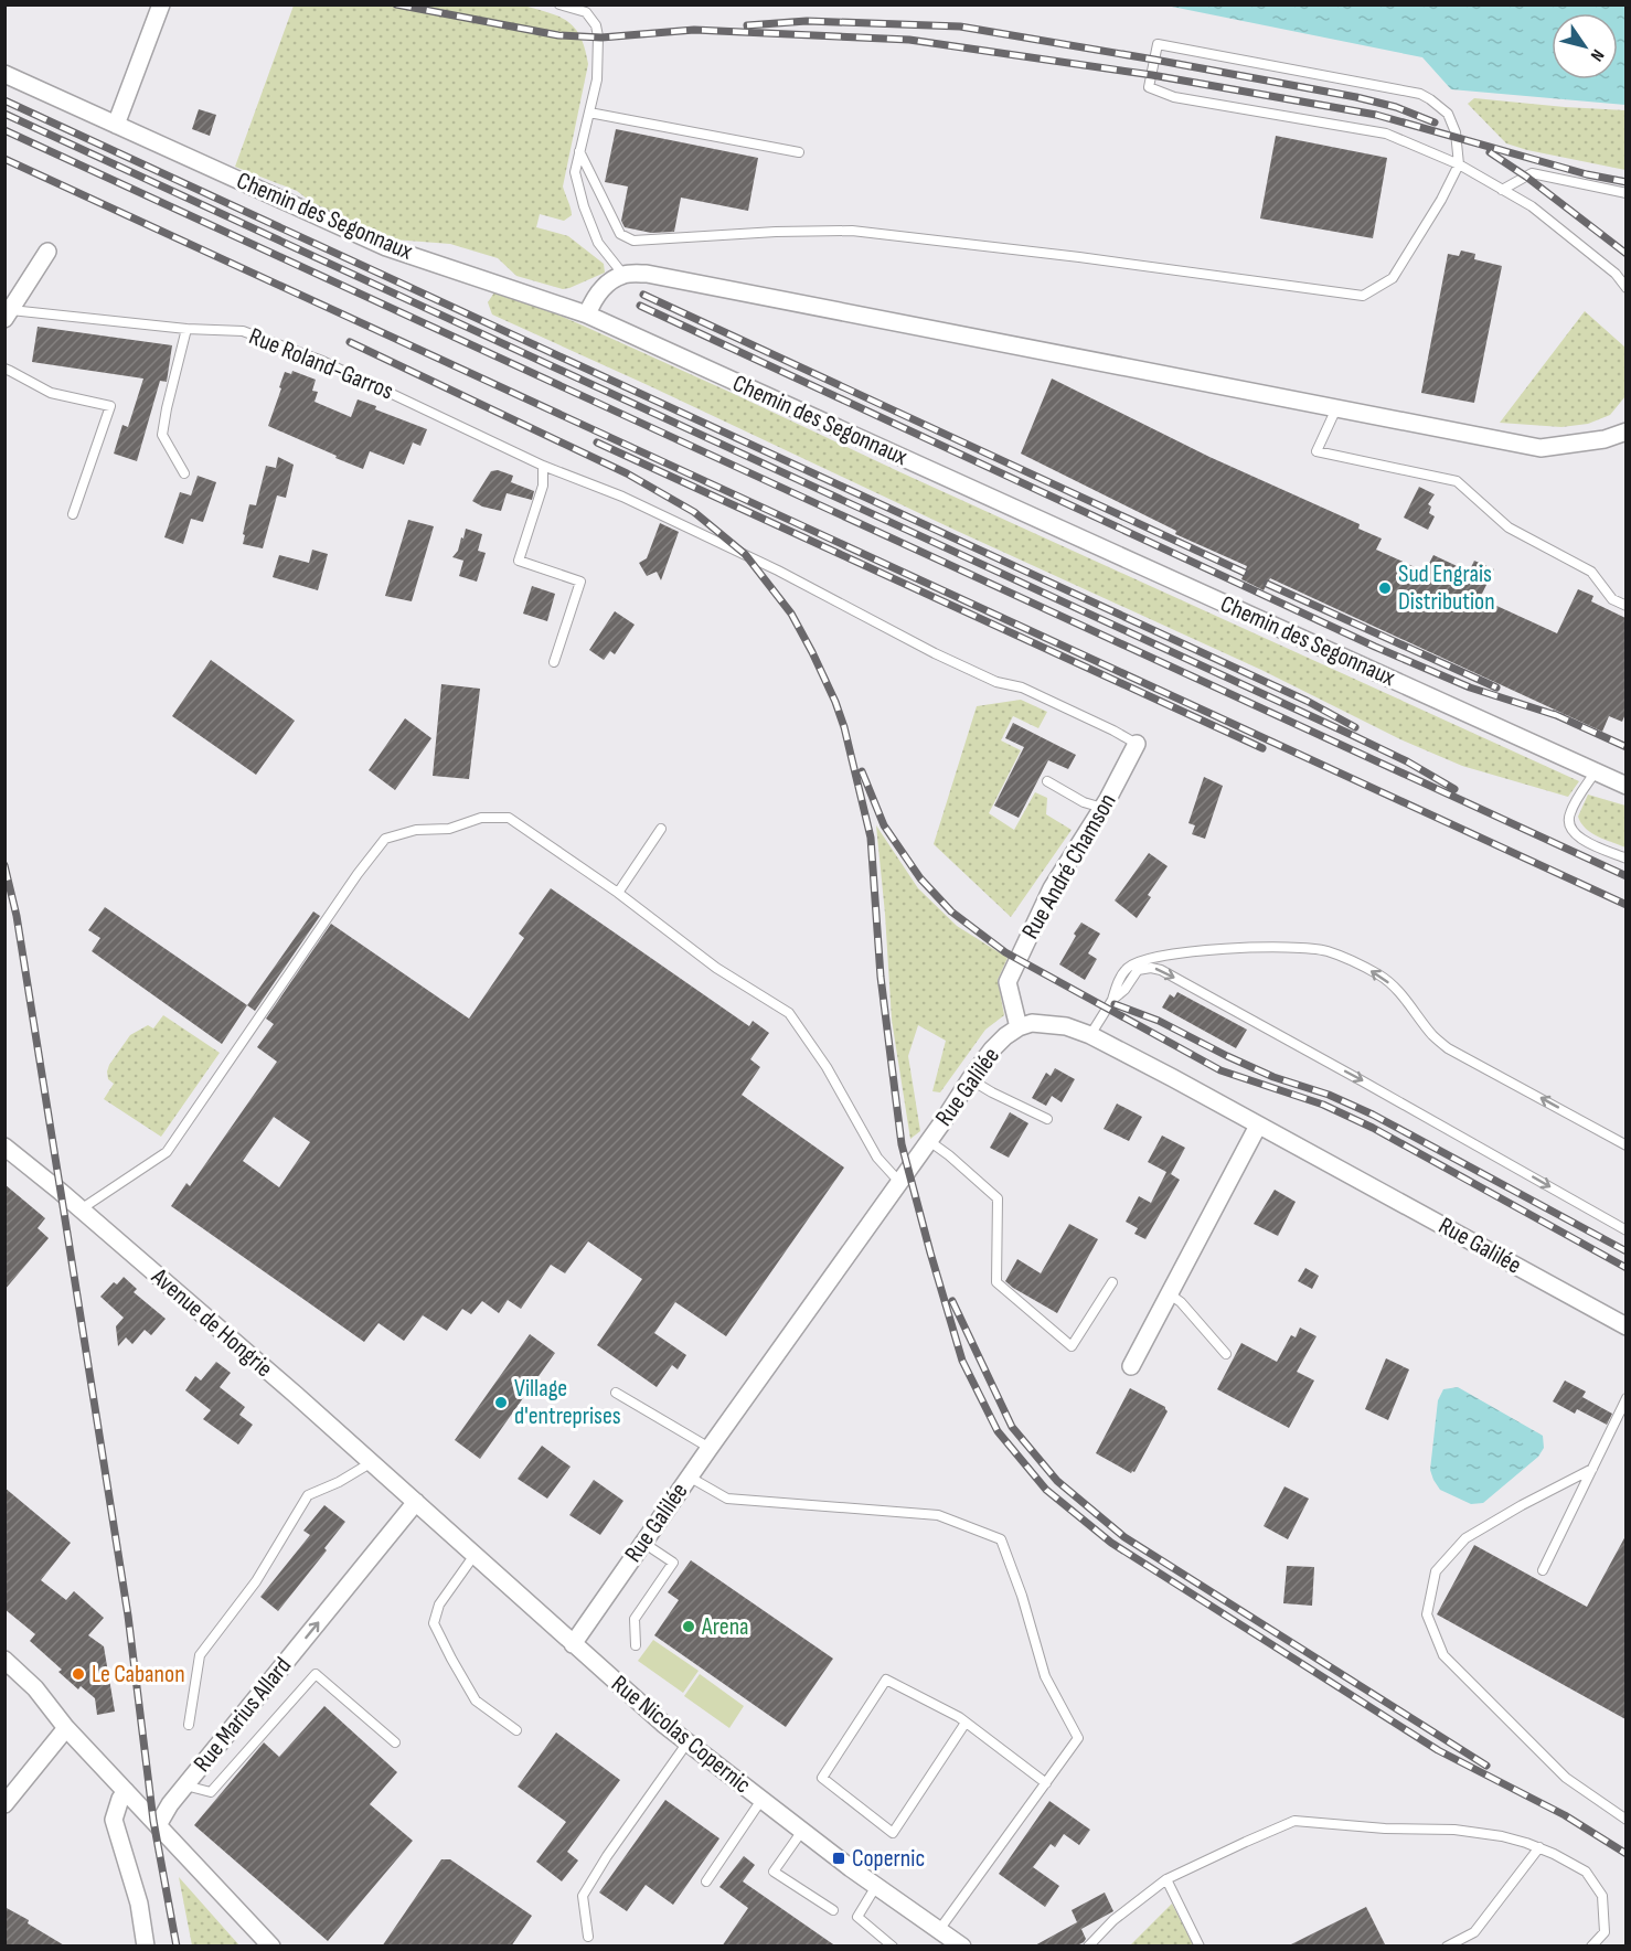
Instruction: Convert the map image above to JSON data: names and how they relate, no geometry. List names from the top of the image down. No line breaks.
{"streets":{"street":["Chemin des Segonnaux","Rue André Chamson","Rue Galilée","Avenue de Hongrie","Rue Marius Allard","Rue Nicolas Copernic"],"lane":["Rue Roland-Garros"]},"crossings":[["Rue Roland-Garros","Rue André Chamson"],["Rue André Chamson","Rue Galilée"],["Rue Galilée","Rue Nicolas Copernic"],["Avenue de Hongrie","Rue Marius Allard"],["Avenue de Hongrie","Rue Nicolas Copernic"],["Rue Marius Allard","Rue Nicolas Copernic"]],"one_way":["Rue Marius Allard"],"places":{"other":["Sud Engrais Distribution","Village d'entreprises","Arena","Le Cabanon"],"transit":["Copernic"]},"north":"bottom right"}
